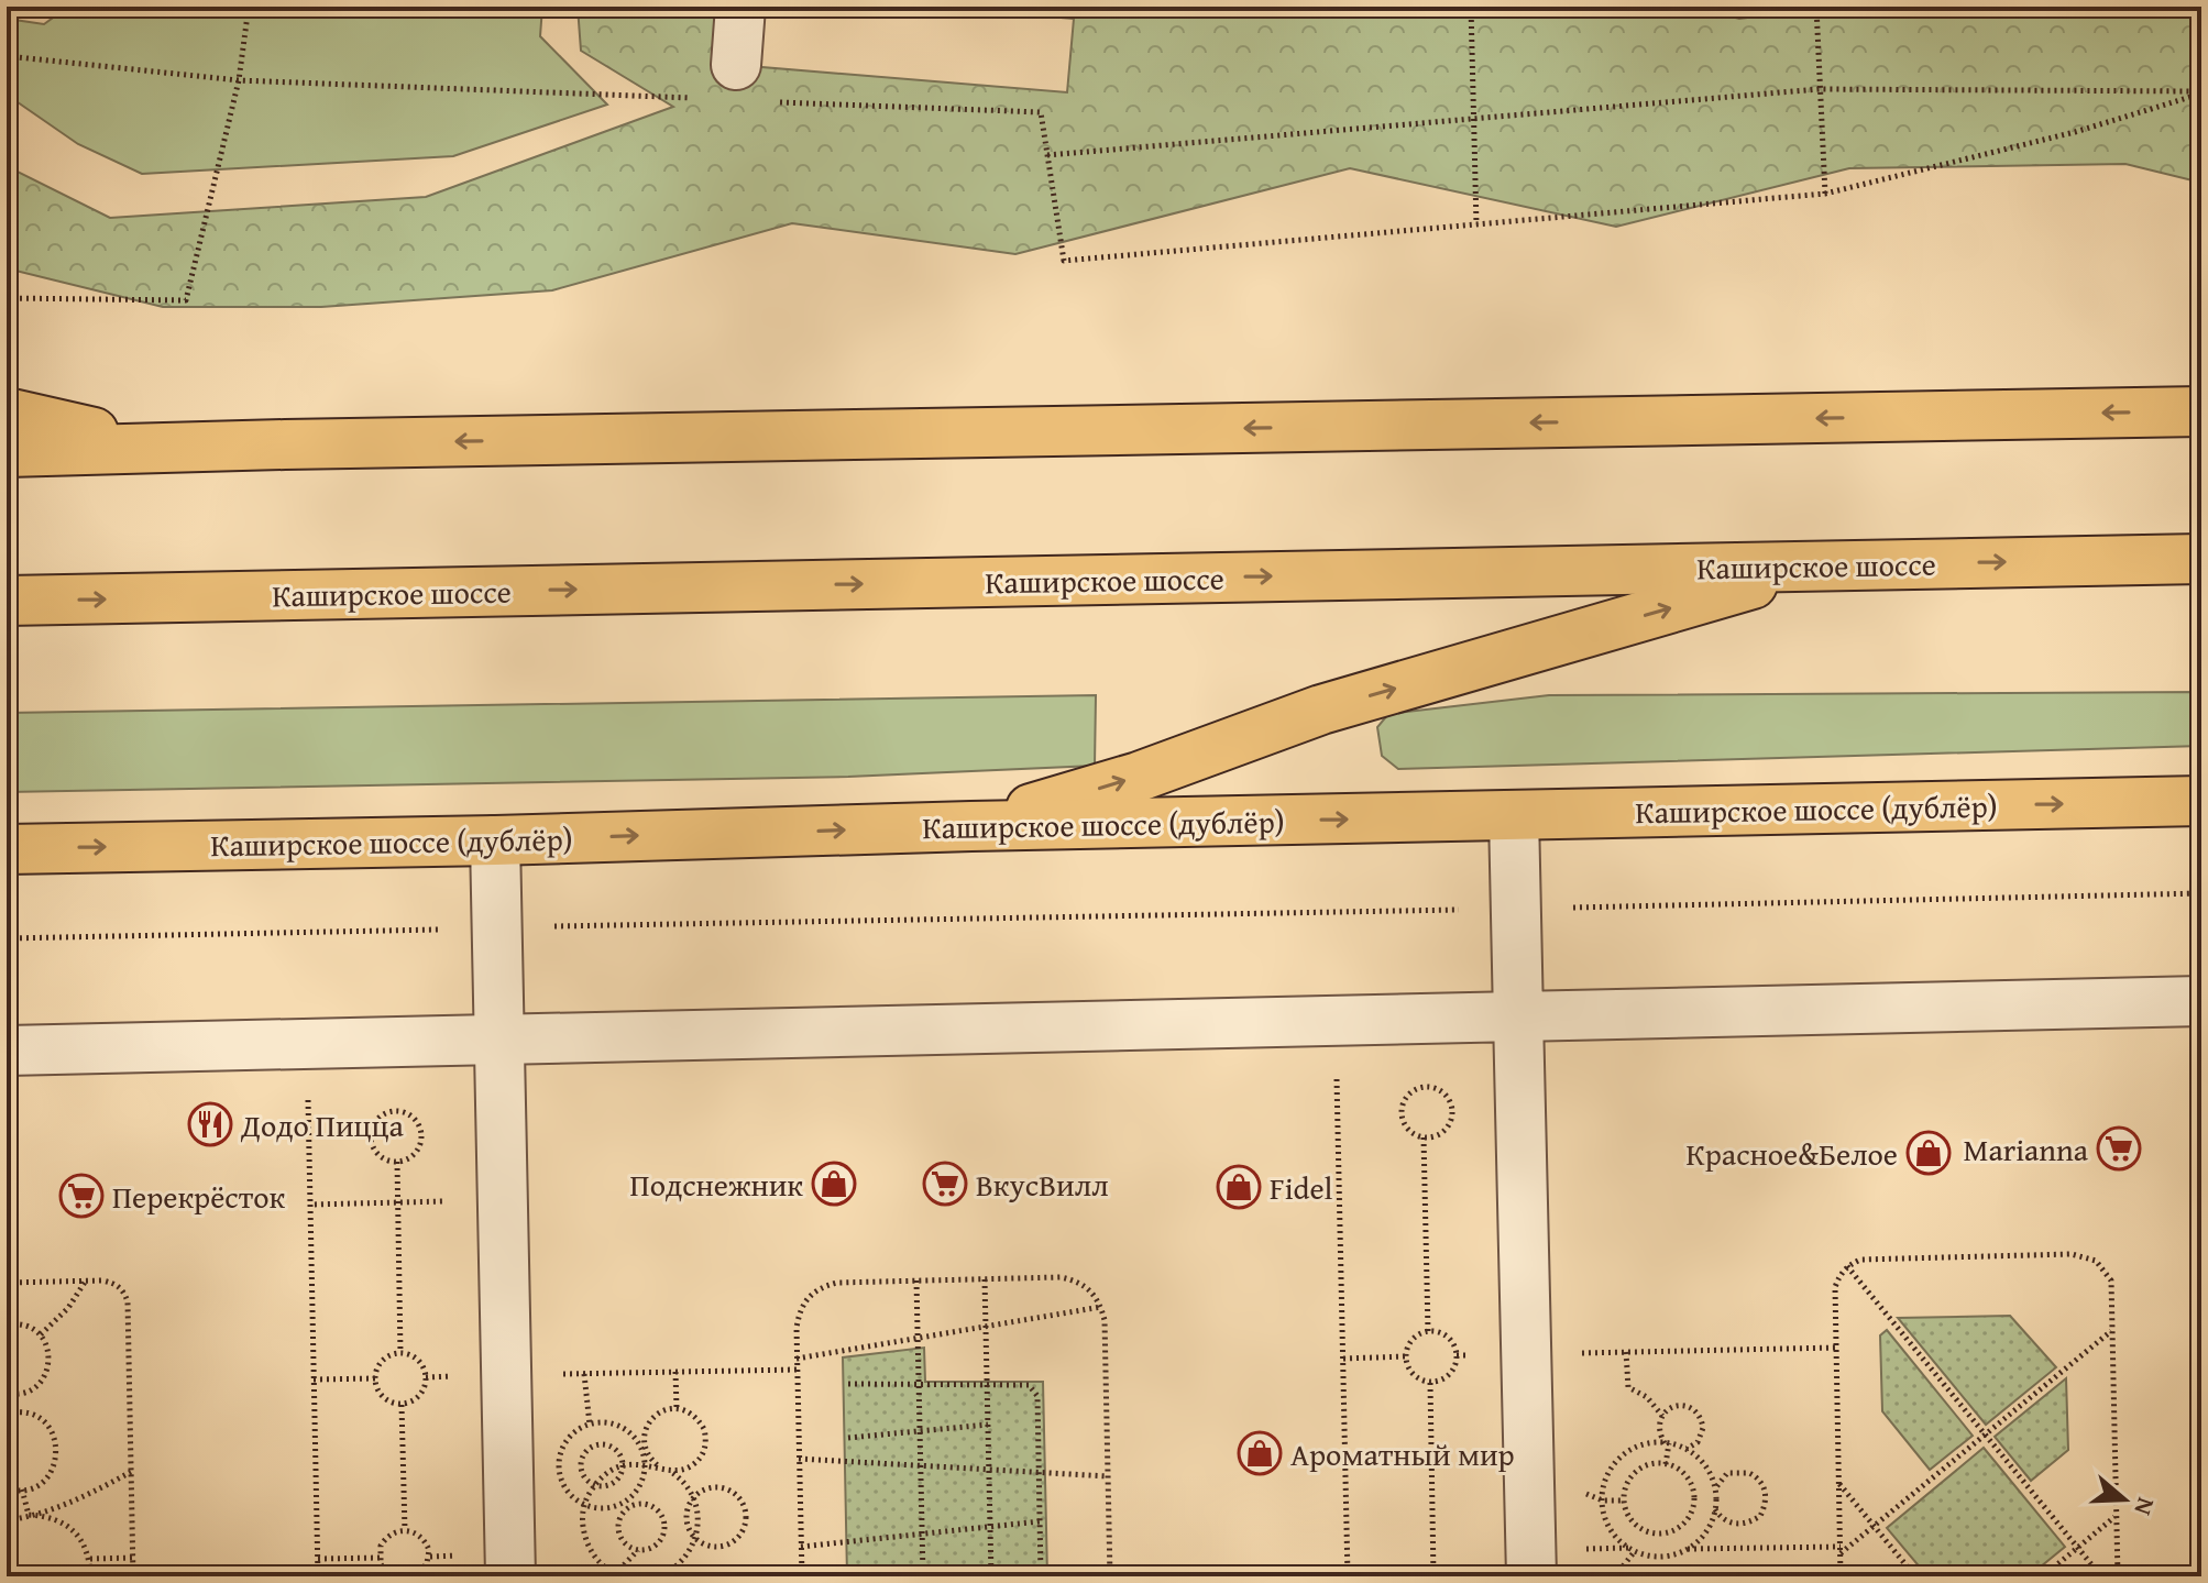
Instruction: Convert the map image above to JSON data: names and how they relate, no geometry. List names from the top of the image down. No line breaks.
{"streets":{"main road":["Каширское шоссе","Каширское шоссе (дублёр)"]},"places":{"restaurant":["Додо Пицца"],"supermarket":["Marianna","ВкусВилл","Перекрёсток"],"shop":["Красное&Белое","Подснежник","Fidel","Ароматный мир"]},"north":"right"}
